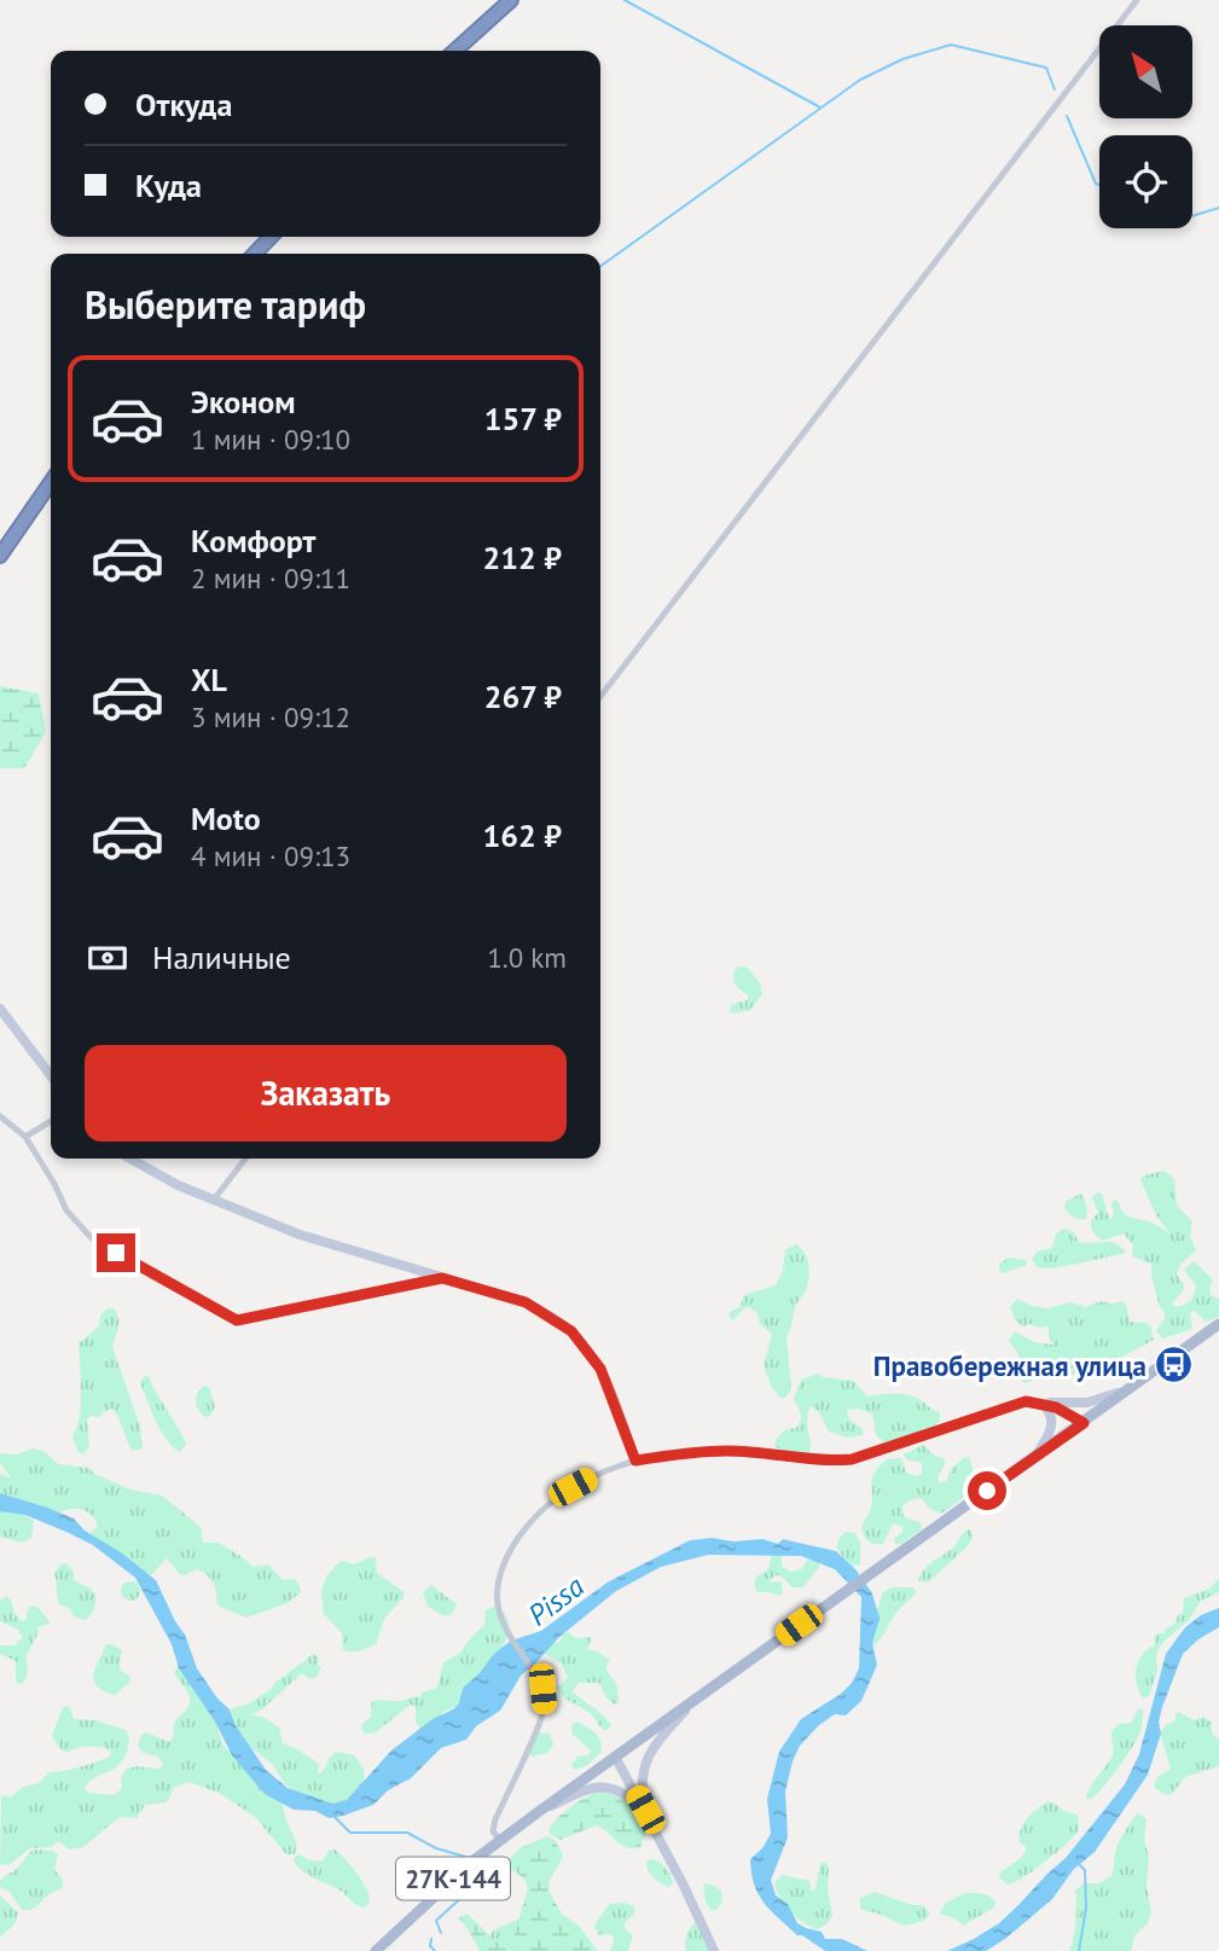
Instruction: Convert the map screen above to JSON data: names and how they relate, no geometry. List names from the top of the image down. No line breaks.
{"streets":{"main road":["27К-144"]},"water":["Pissa"],"places":{"bus stop":["Правобережная улица"]},"north":"top left","page":{"banner":["Откуда","Куда"],"heading":"Выберите тариф","list":[{"name":"Эконом","note":"1 мин · 09:10","value":"157 ₽"},{"name":"Комфорт","note":"2 мин · 09:11","value":"212 ₽"},{"name":"XL","note":"3 мин · 09:12","value":"267 ₽"},{"name":"Moto","note":"4 мин · 09:13","value":"162 ₽"}],"pay":["Наличные","1.0 km"],"buttons":"Заказать"}}
